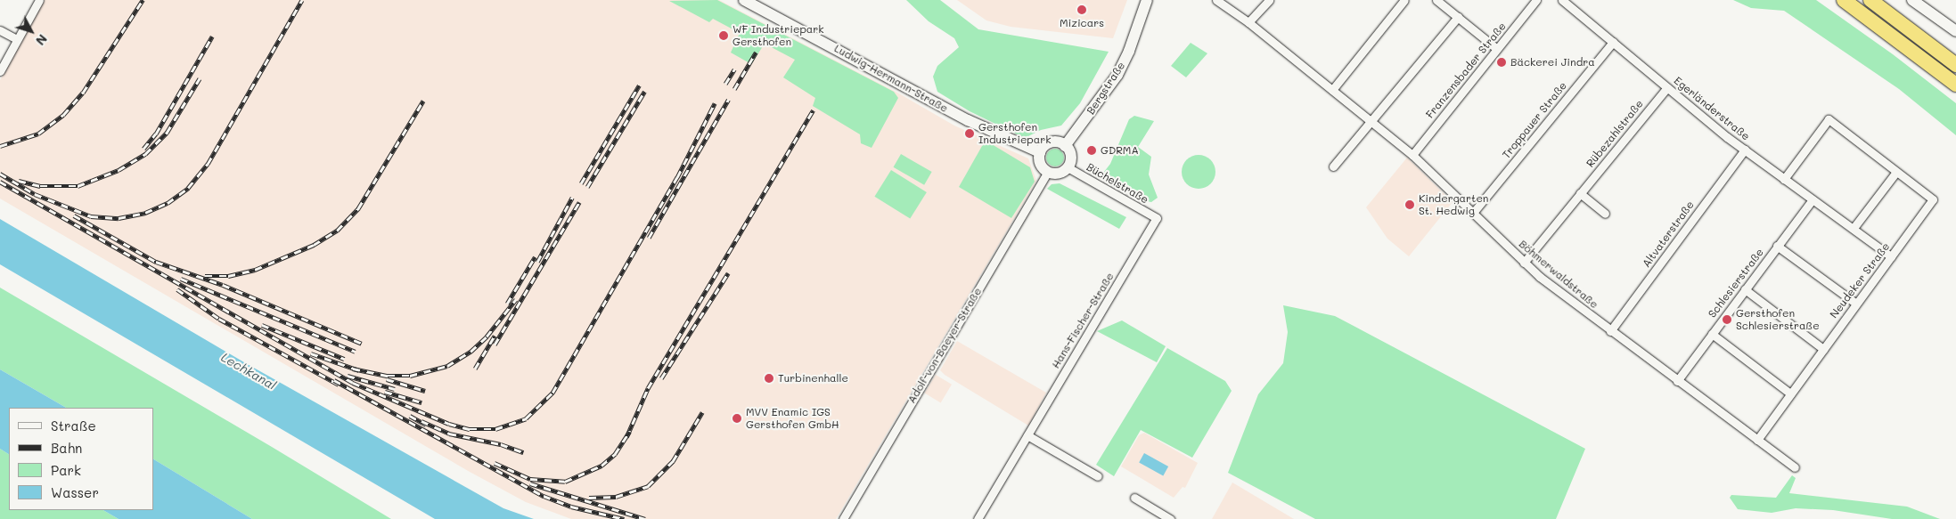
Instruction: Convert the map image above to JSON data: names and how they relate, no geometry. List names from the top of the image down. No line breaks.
{"streets":{"street":["Franzensbader Straße","Ludwig-Hermann-Straße","Bergstraße","Egerländerstraße","Troppauer Straße","Rübezahlstraße","Büchelstraße","Altvaterstraße","Böhmerwaldstraße","Neudeker Straße","Schlesierstraße","Hans-Fischer-Straße","Adolf-von-Baeyer-Straße"]},"crossings":[["Franzensbader Straße","Böhmerwaldstraße"],["Ludwig-Hermann-Straße","Bergstraße"],["Ludwig-Hermann-Straße","Büchelstraße"],["Ludwig-Hermann-Straße","Adolf-von-Baeyer-Straße"],["Bergstraße","Büchelstraße"],["Bergstraße","Adolf-von-Baeyer-Straße"],["Egerländerstraße","Troppauer Straße"],["Egerländerstraße","Rübezahlstraße"],["Egerländerstraße","Altvaterstraße"],["Egerländerstraße","Neudeker Straße"],["Egerländerstraße","Schlesierstraße"],["Troppauer Straße","Böhmerwaldstraße"],["Rübezahlstraße","Böhmerwaldstraße"],["Büchelstraße","Hans-Fischer-Straße"],["Büchelstraße","Adolf-von-Baeyer-Straße"],["Altvaterstraße","Böhmerwaldstraße"],["Böhmerwaldstraße","Neudeker Straße"],["Böhmerwaldstraße","Schlesierstraße"]],"water":["Lechkanal"],"places":["Mizicars","WF Industriepark Gersthofen","Bäckerei Jindra","Gersthofen Industriepark","GDRMA","Kindergarten St. Hedwig","Gersthofen Schlesierstraße","Turbinenhalle","MVV Enamic IGS Gersthofen GmbH"],"legend":["Straße","Bahn","Park","Wasser"],"north":"bottom right"}
